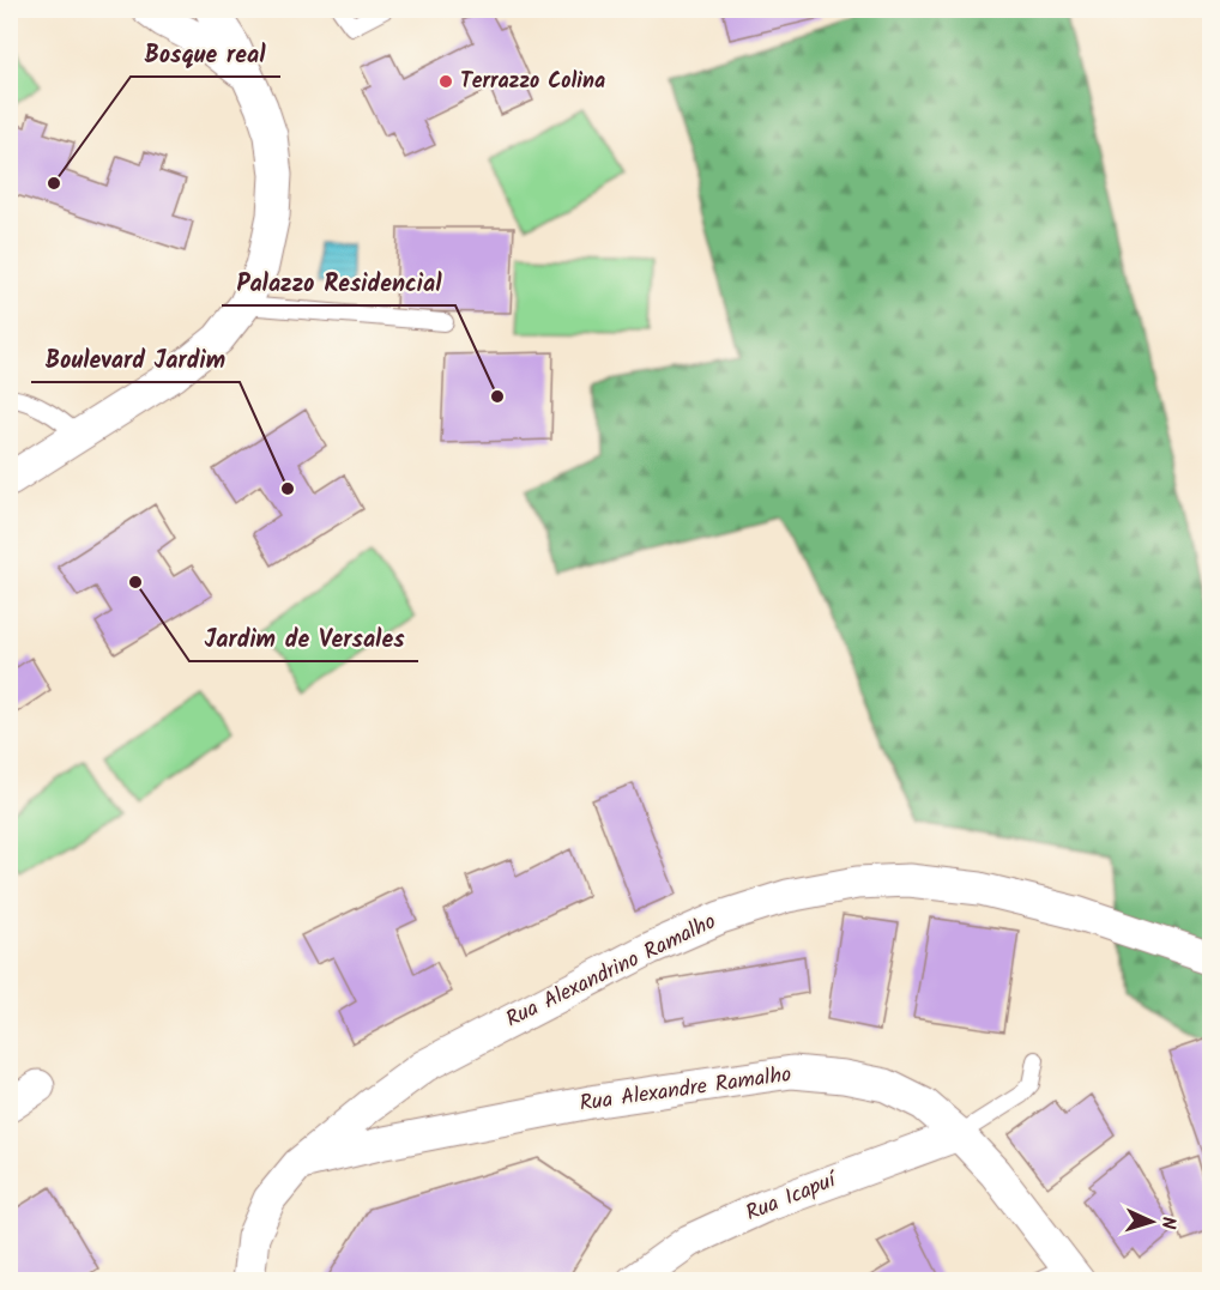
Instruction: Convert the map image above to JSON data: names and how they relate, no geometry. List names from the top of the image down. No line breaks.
{"streets":{"street":["Rua Alexandrino Ramalho","Rua Alexandre Ramalho","Rua Icapuí"]},"crossings":[["Rua Alexandrino Ramalho","Rua Alexandre Ramalho"],["Rua Alexandre Ramalho","Rua Icapuí"]],"places":["Terrazzo Colina","Bosque real","Palazzo Residencial","Boulevard Jardim","Jardim de Versales"],"north":"right"}
